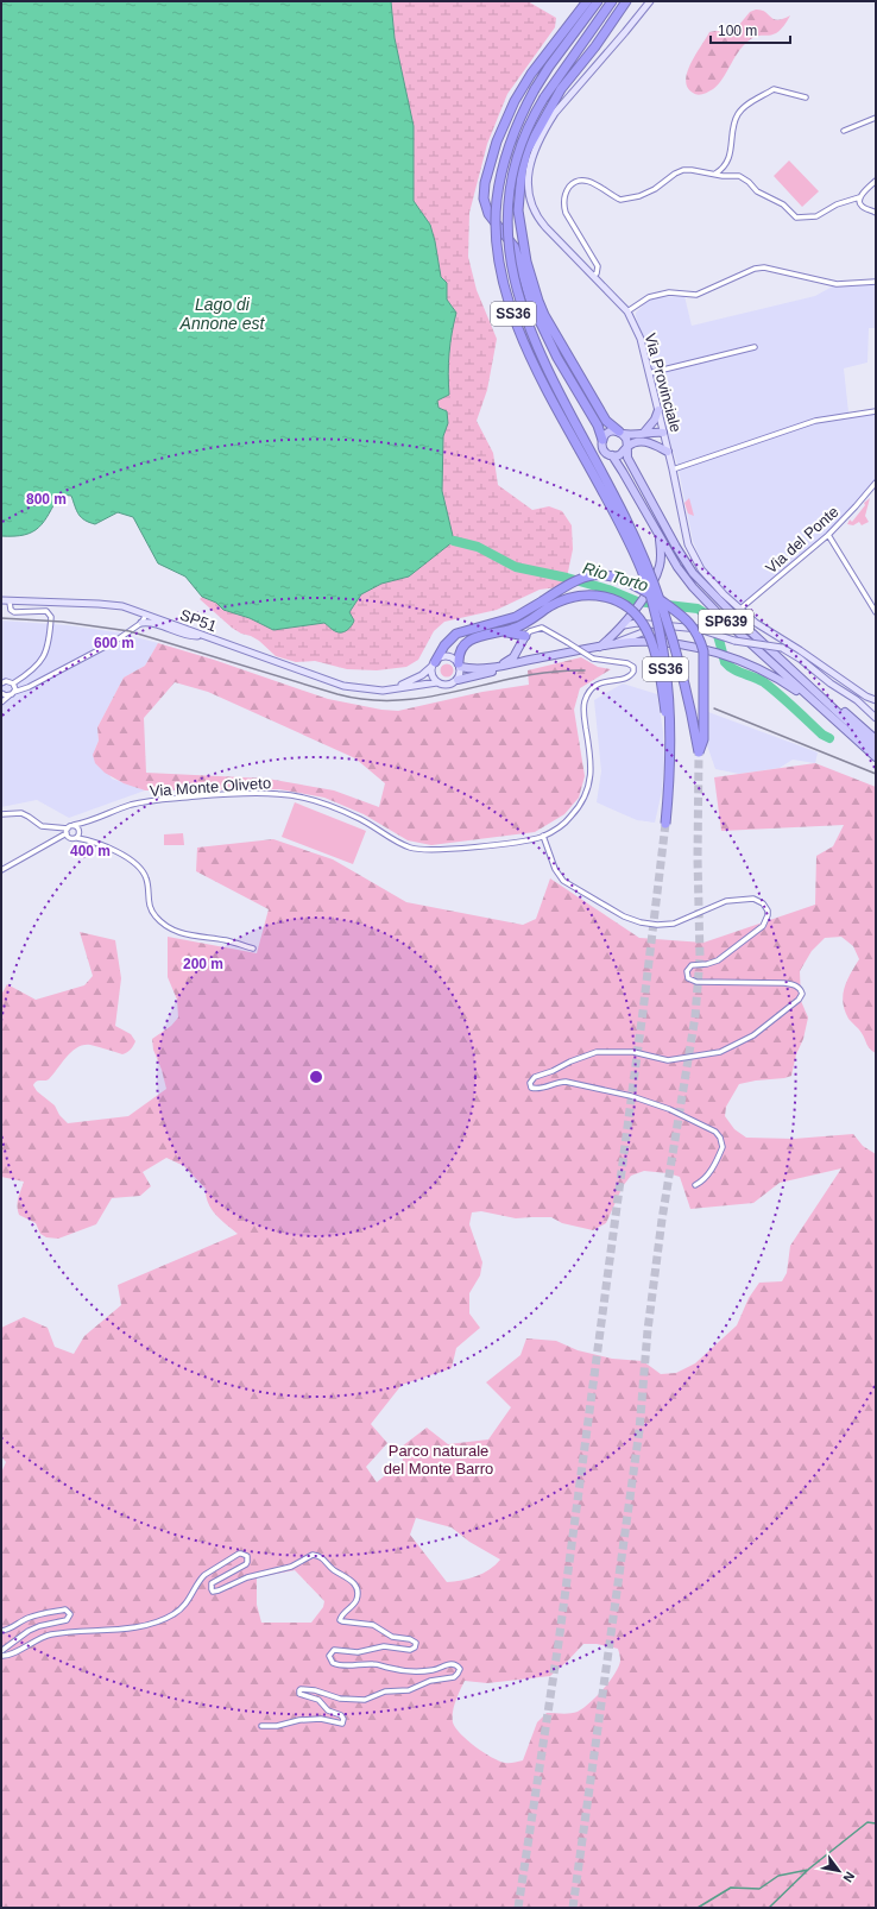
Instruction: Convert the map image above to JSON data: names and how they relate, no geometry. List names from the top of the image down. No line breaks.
{"streets":{"highway":["SS36"],"main road":["SP639"],"street":["Via Provinciale","Via del Ponte","SP51","Via Monte Oliveto"]},"crossings":[["SS36","SP51"],["SS36","SP639"],["Via Provinciale","Via del Ponte"]],"water":["Lago di Annone est","Rio Torto"],"parks":["Parco naturale del Monte Barro"],"scale_bar":"100 m","north":"bottom right","rings":["800 m","600 m","400 m","200 m"]}
